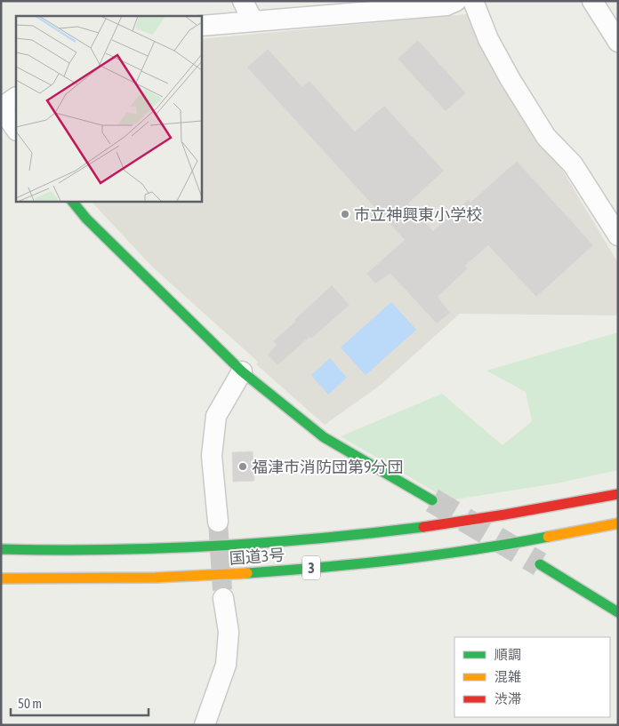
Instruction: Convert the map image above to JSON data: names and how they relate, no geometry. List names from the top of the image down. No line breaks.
{"streets":{"main road":["国道3号","3"]},"places":["市立神興東小学校","福津市消防団第9分団"],"legend":["順調","混雑","渋滞"],"scale_bar":"50 m"}
